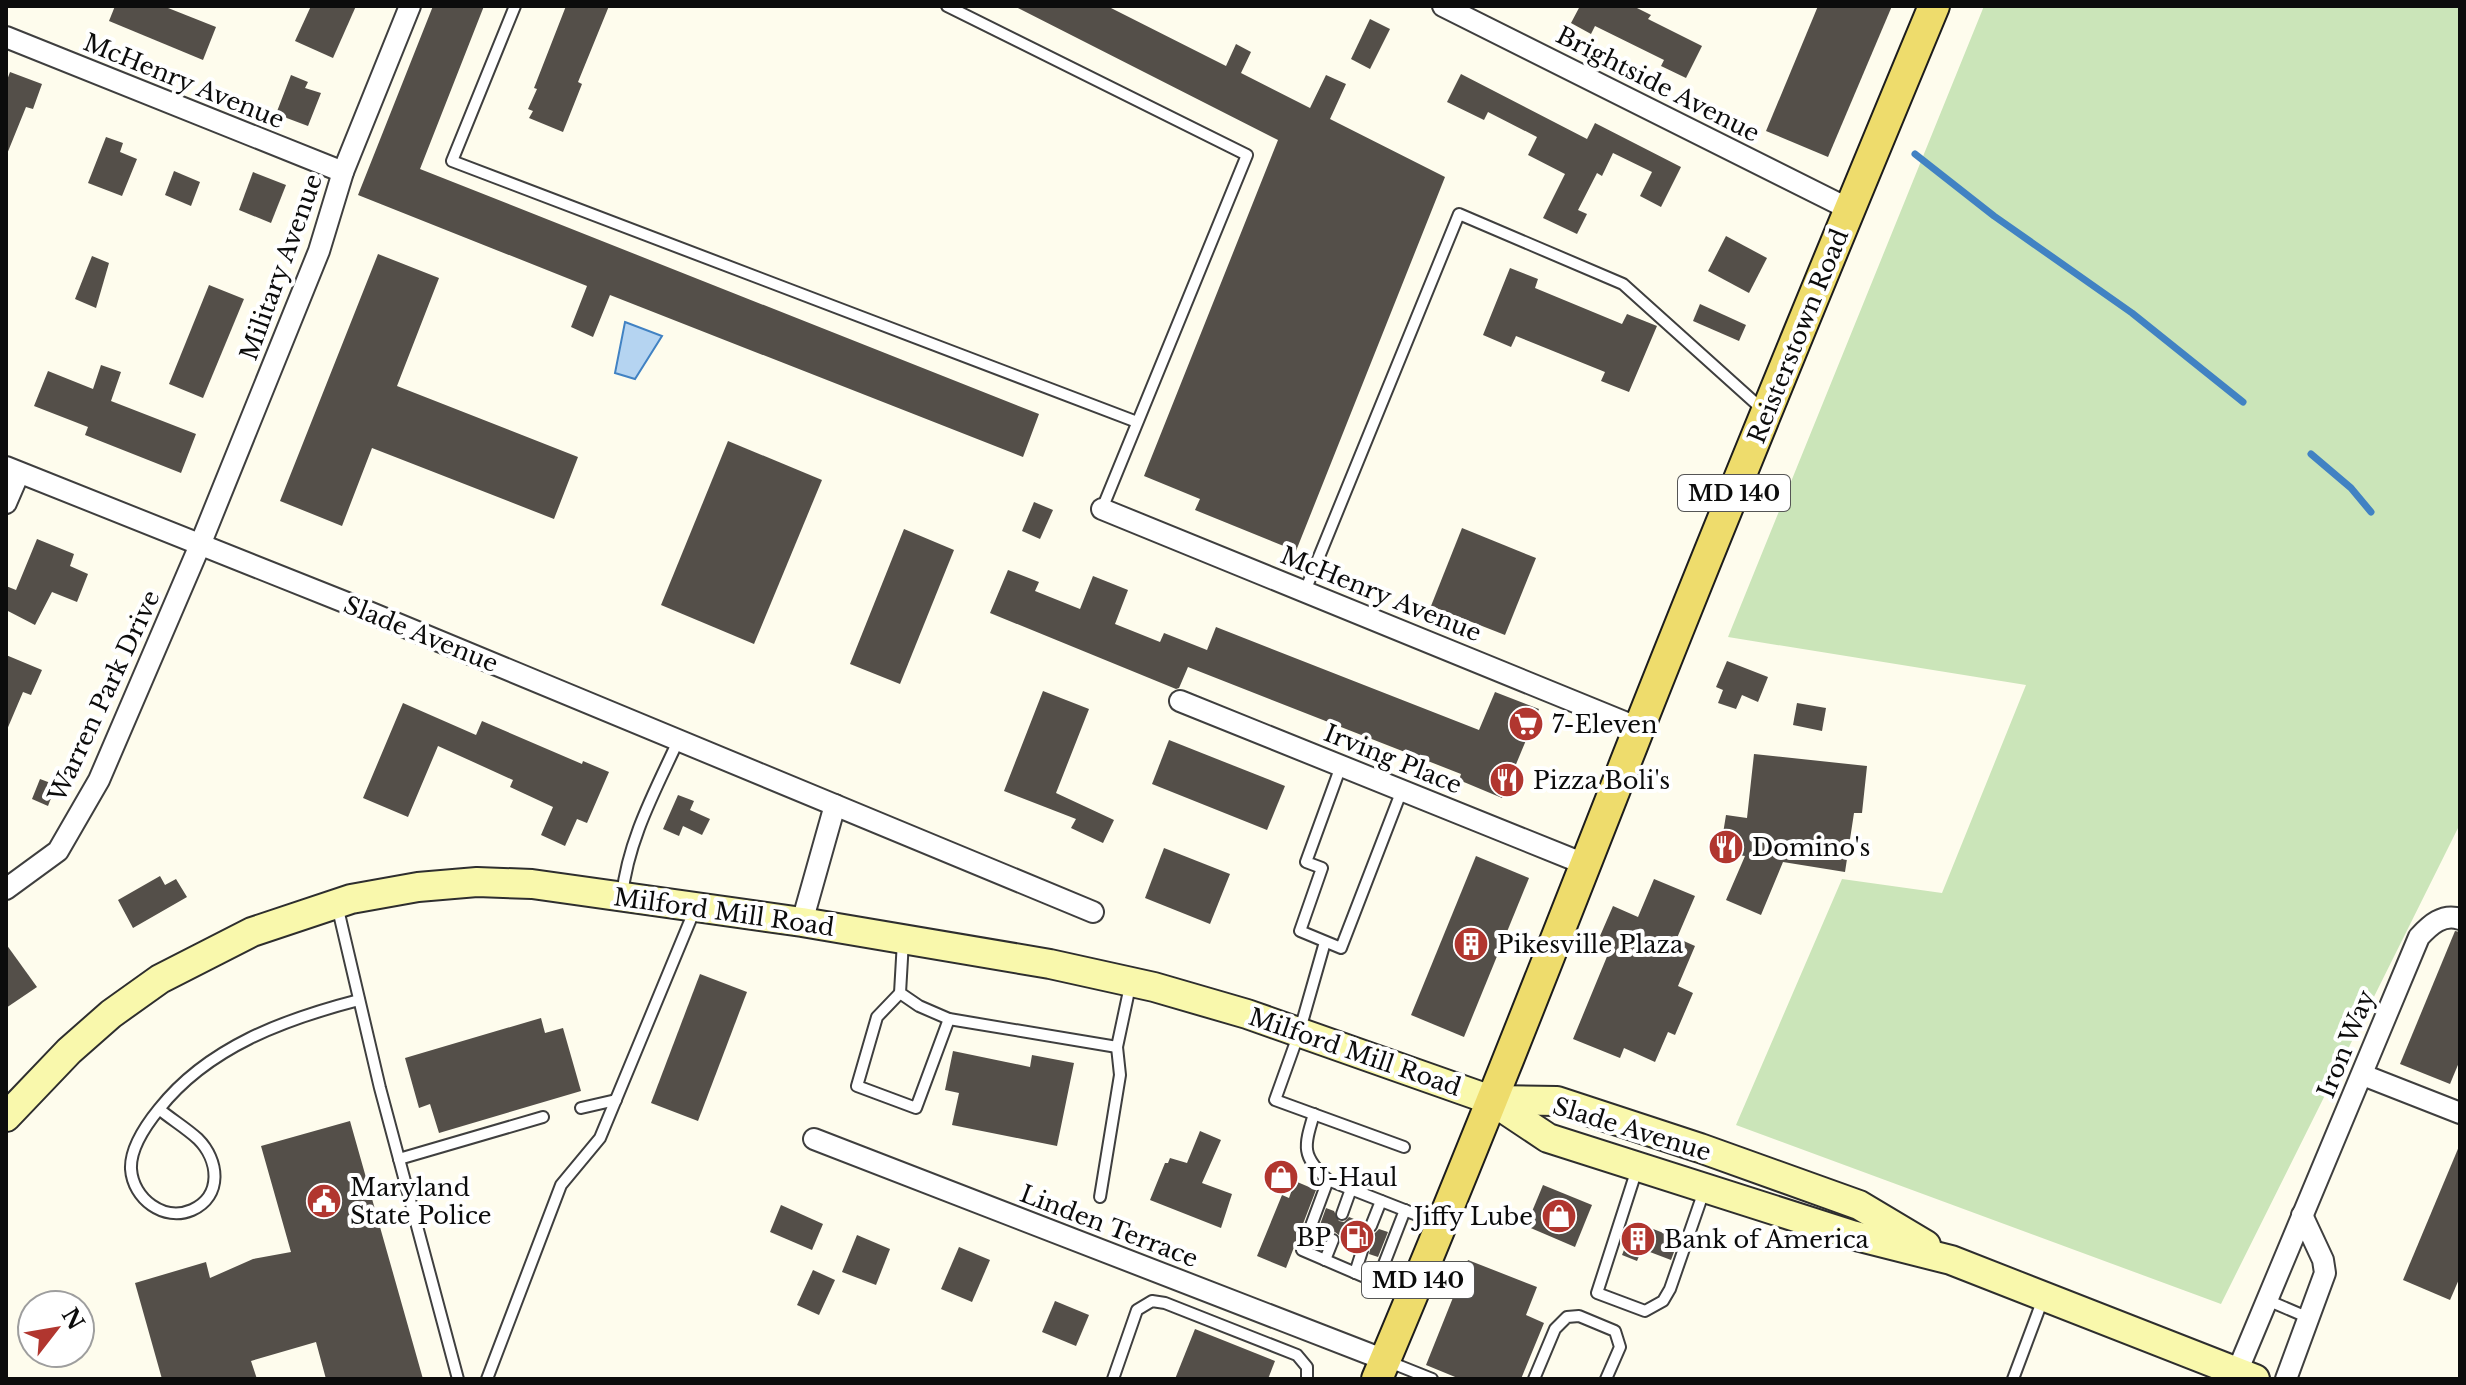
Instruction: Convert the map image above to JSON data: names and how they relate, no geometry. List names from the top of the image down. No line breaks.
{"streets":{"main road":["Reisterstown Road","MD 140","Slade Avenue","Milford Mill Road"],"street":["McHenry Avenue","Brightside Avenue","Military Avenue","Warren Park Drive","Irving Place","Iron Way","Linden Terrace"]},"crossings":[["McHenry Avenue","Military Avenue"],["McHenry Avenue","Reisterstown Road"],["Brightside Avenue","Reisterstown Road"],["Military Avenue","Slade Avenue"],["Military Avenue","Warren Park Drive"],["Reisterstown Road","Slade Avenue"],["Reisterstown Road","Irving Place"],["Reisterstown Road","Milford Mill Road"],["Reisterstown Road","Linden Terrace"],["Slade Avenue","Warren Park Drive"],["Slade Avenue","Milford Mill Road"],["Slade Avenue","Iron Way"]],"places":{"supermarket":["7-Eleven"],"restaurant":["Pizza Boli's","Domino's"],"building":["Pikesville Plaza","Bank of America"],"shop":["U-Haul","Jiffy Lube"],"public building":["Maryland State Police"],"fuel station":["BP"]},"north":"top right"}
